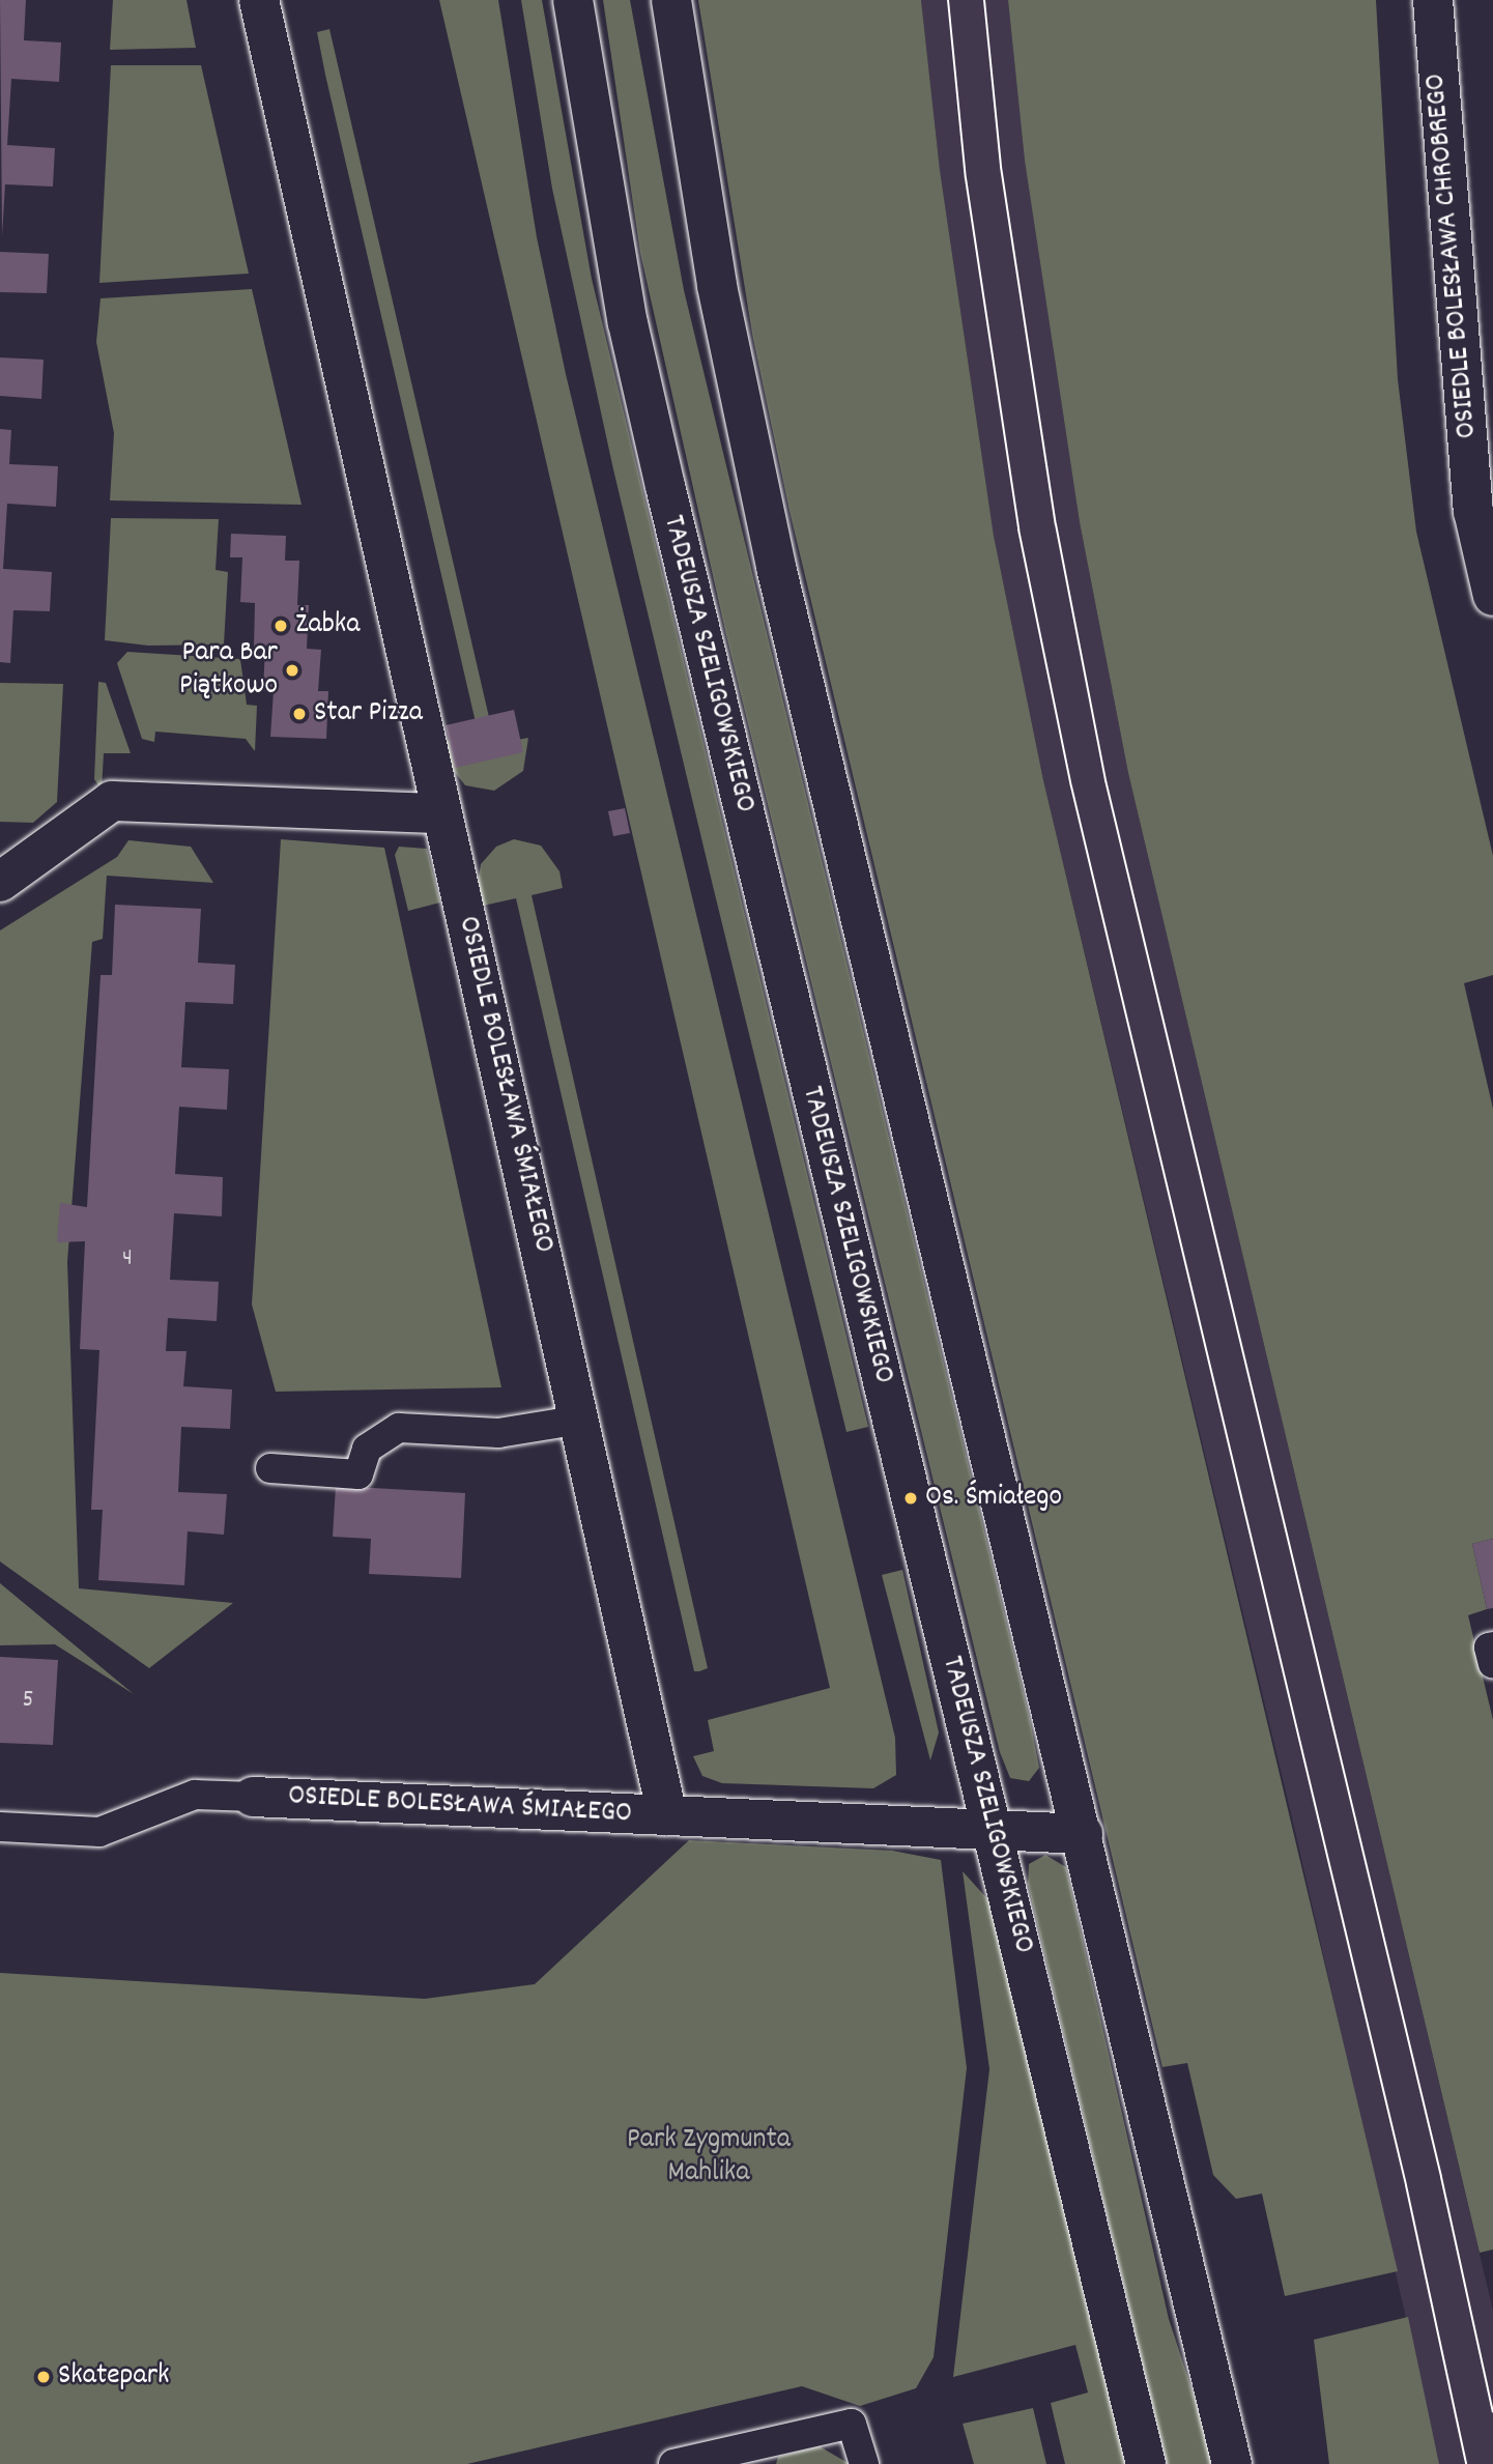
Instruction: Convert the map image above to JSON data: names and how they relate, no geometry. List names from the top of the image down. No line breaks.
{"streets":{"street":["OSIEDLE BOLESŁAWA CHROBREGO","TADEUSZA SZELIGOWSKIEGO","OSIEDLE BOLESŁAWA ŚMIAŁEGO"]},"crossings":[["TADEUSZA SZELIGOWSKIEGO","OSIEDLE BOLESŁAWA ŚMIAŁEGO"]],"parks":["Park Zygmunta Mahlika"],"places":["Żabka","Para Bar Piątkowo","Star Pizza","Os. Śmiałego","Skatepark"],"house_numbers":["4","5"]}
